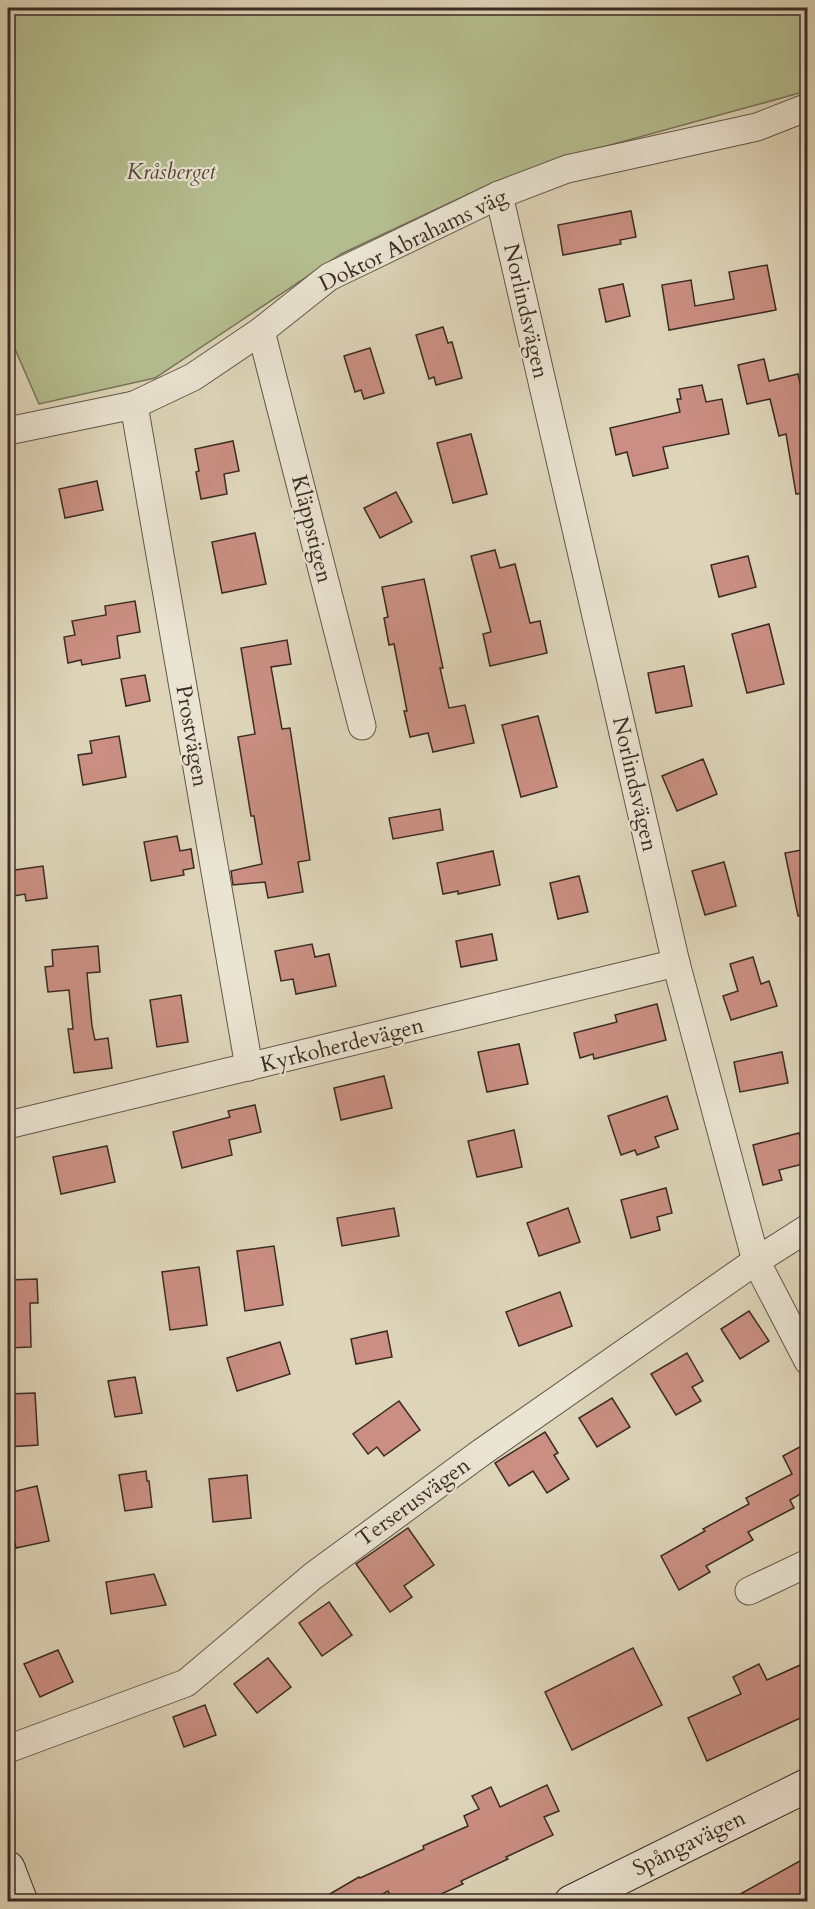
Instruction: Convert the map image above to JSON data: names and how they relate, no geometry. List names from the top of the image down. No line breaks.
{"streets":{"street":["Doktor Abrahams väg","Norlindsvägen","Kläppstigen","Prostvägen","Kyrkoherdevägen","Terserusvägen","Spångavägen"]},"crossings":[["Doktor Abrahams väg","Norlindsvägen"],["Doktor Abrahams väg","Kläppstigen"],["Doktor Abrahams väg","Prostvägen"],["Norlindsvägen","Kyrkoherdevägen"],["Norlindsvägen","Terserusvägen"],["Prostvägen","Kyrkoherdevägen"]],"parks":["Kråsberget"]}
